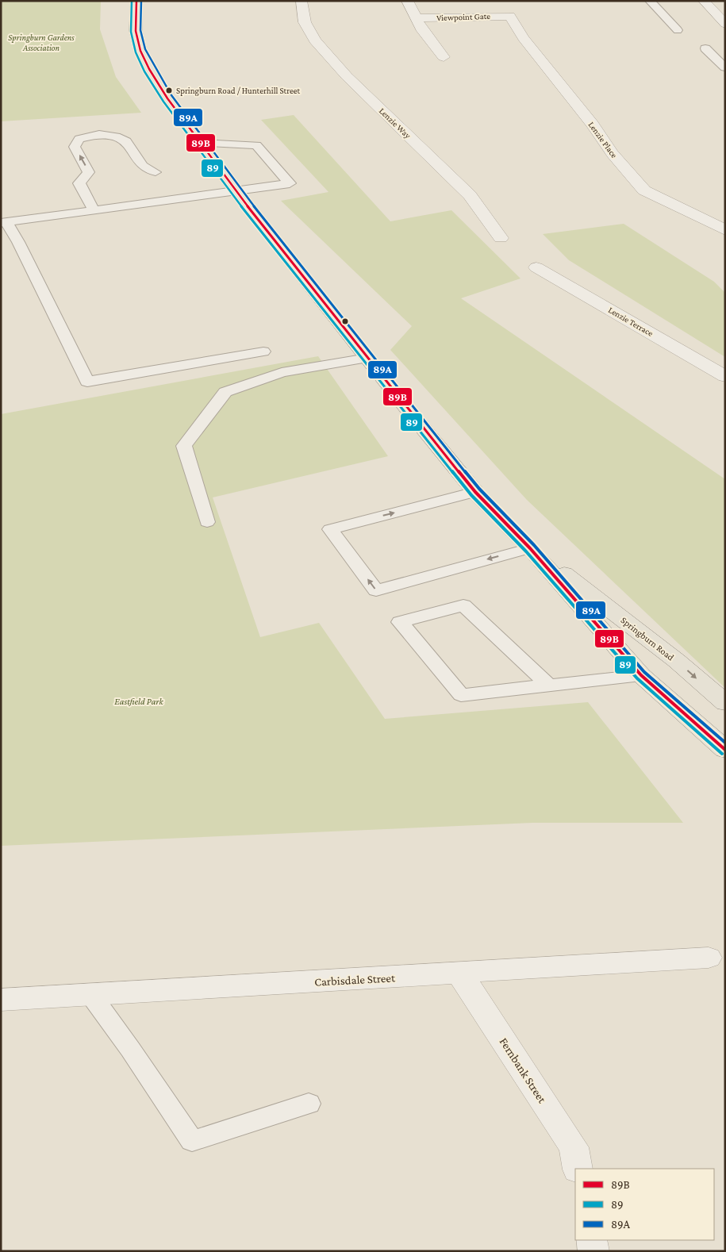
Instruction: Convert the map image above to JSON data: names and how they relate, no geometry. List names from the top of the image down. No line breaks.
{"streets":{"main road":["Springburn Road"],"street":["Viewpoint Gate","Lenzie Way","Lenzie Place","Lenzie Terrace","Carbisdale Street","Fernbank Street"]},"crossings":[["Viewpoint Gate","Lenzie Place"],["Carbisdale Street","Fernbank Street"]],"parks":["Springburn Gardens Association","Eastfield Park"],"places":["Springburn Road / Hunterhill Street"],"lines":["transit line 89B","transit line 89","transit line 89A"],"legend":["89B","89","89A"]}
